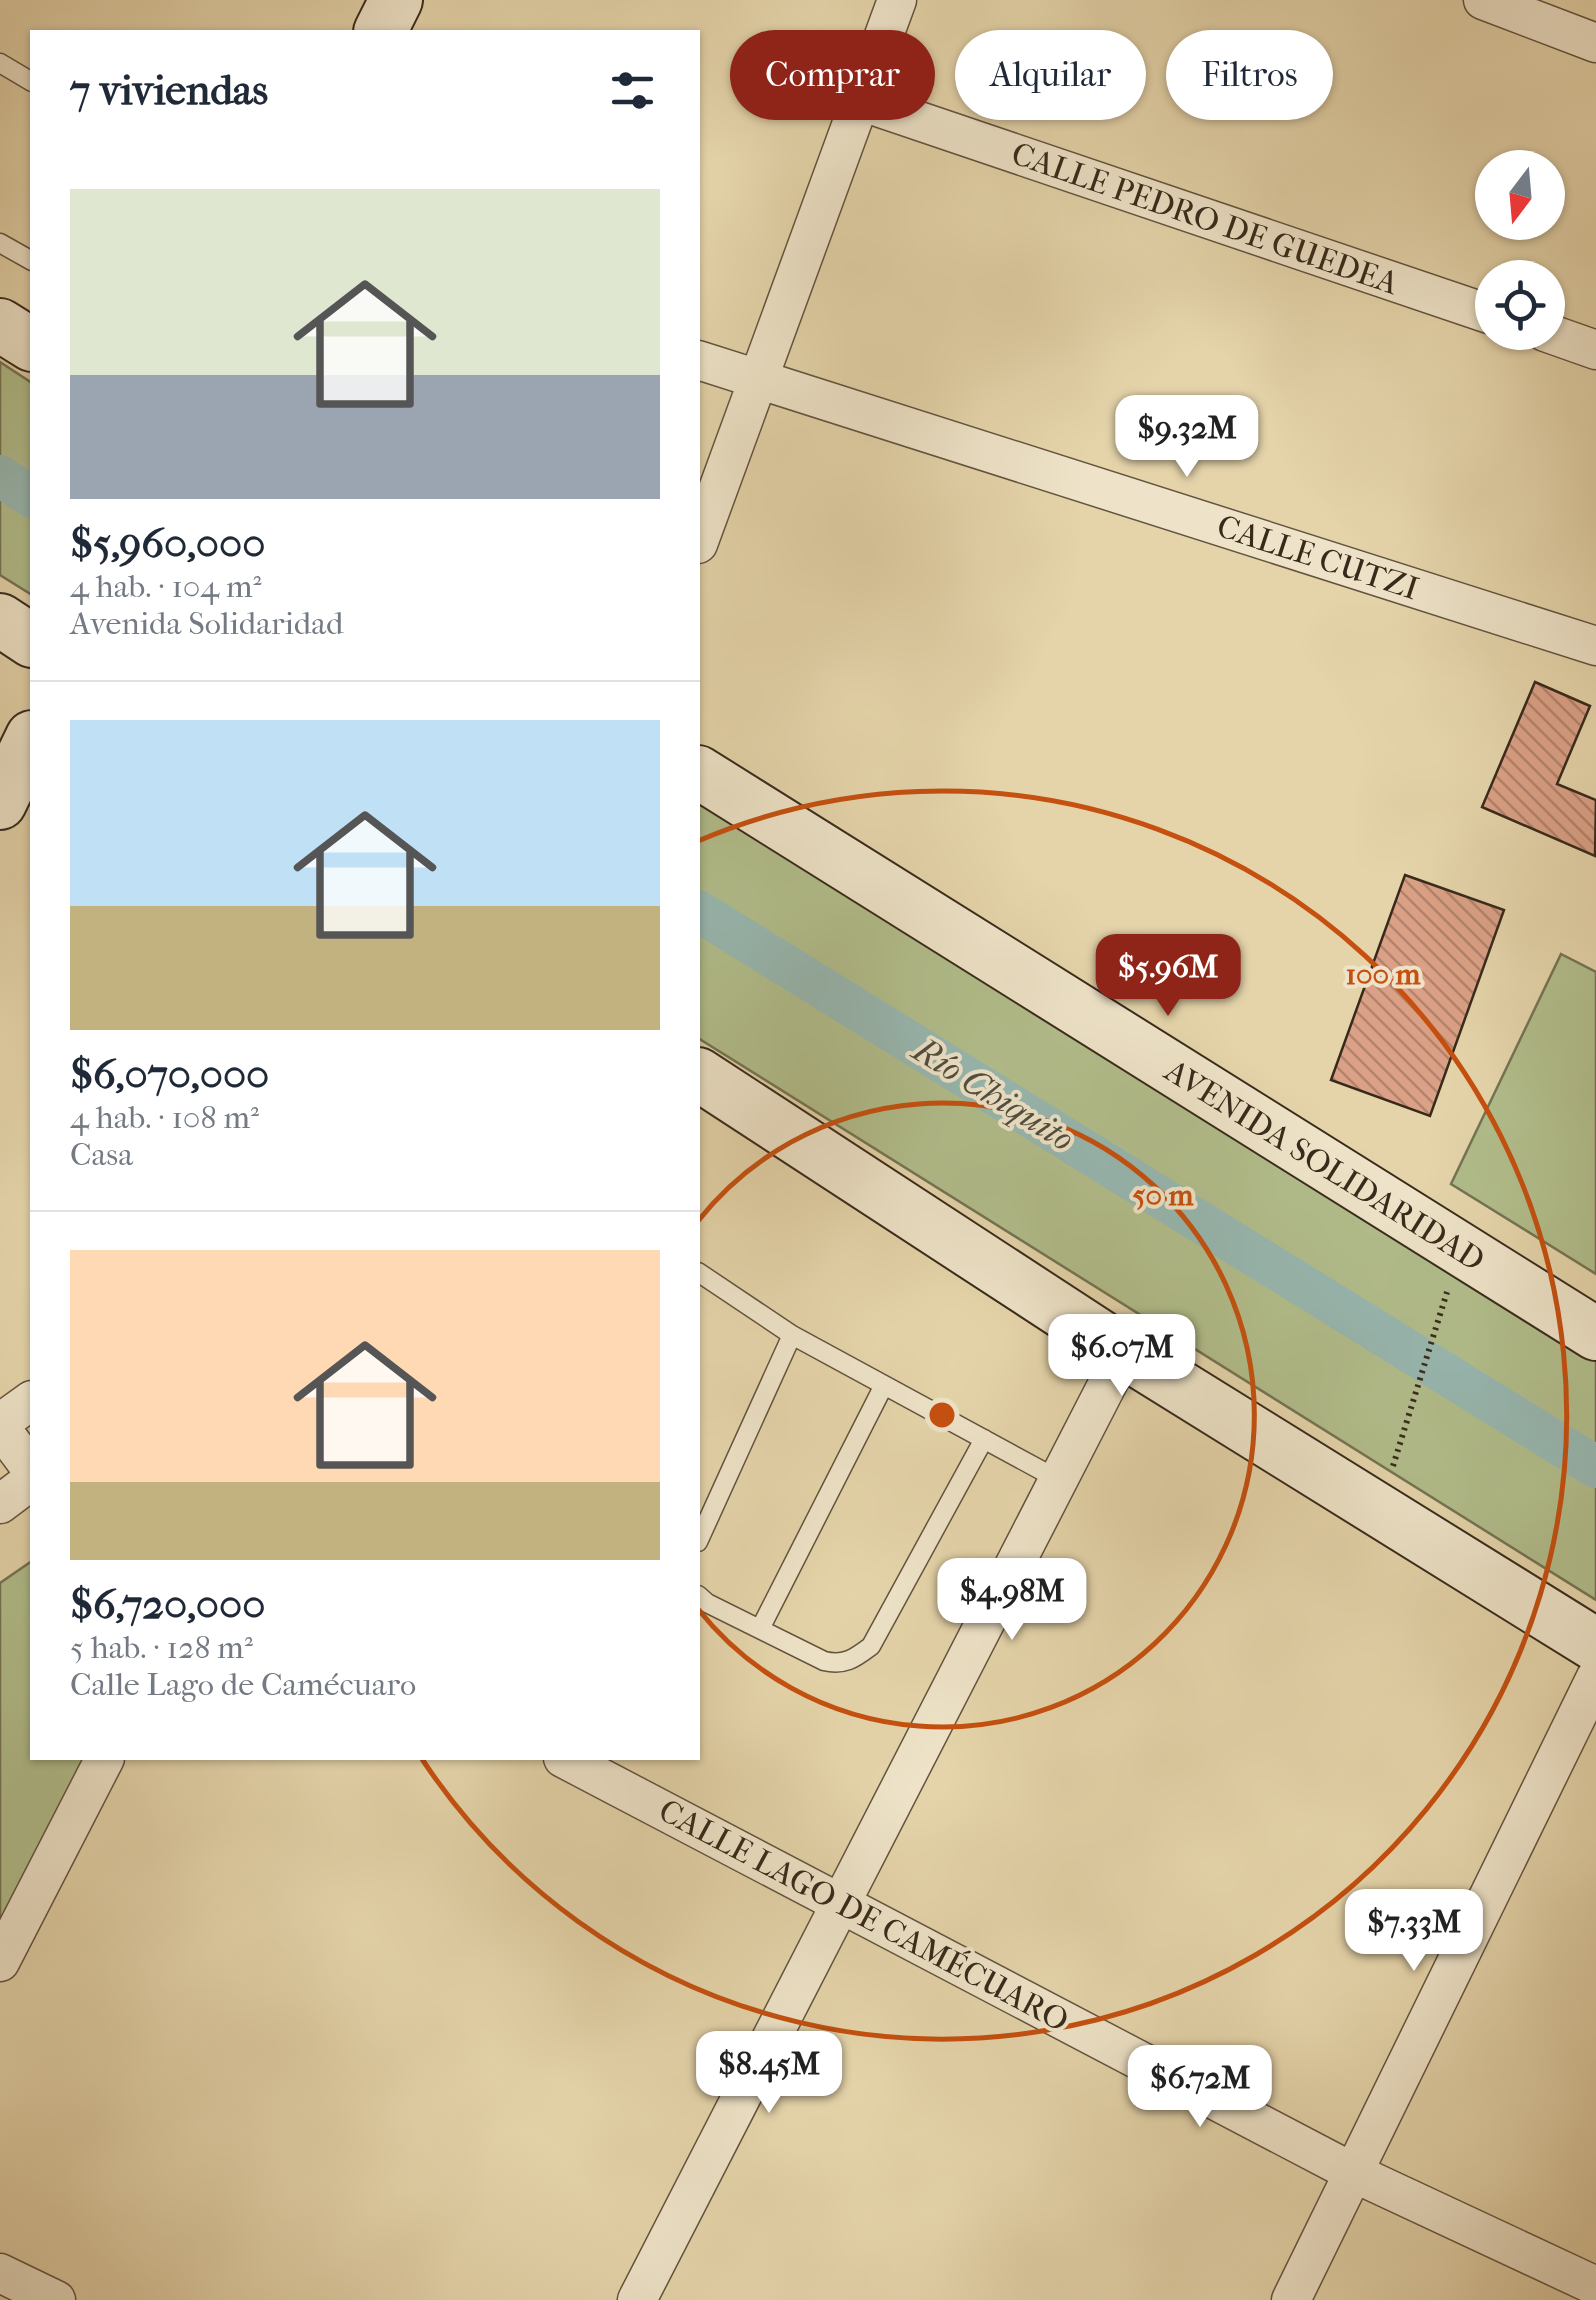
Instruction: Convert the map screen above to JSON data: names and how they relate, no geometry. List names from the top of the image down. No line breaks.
{"streets":{"main road":["AVENIDA SOLIDARIDAD"],"street":["CALLE PEDRO DE GUEDEA","CALLE CUTZI","CALLE LAGO DE CAMÉCUARO"]},"water":["Río Chiquito"],"north":"bottom","page":{"chip":["Comprar","Alquilar","Filtros"],"heading":"7 viviendas","list":[{"name":"$5,960,000","note":"4 hab. · 104 m² · Avenida Solidaridad"},{"name":"$6,070,000","note":"4 hab. · 108 m² · Casa"},{"name":"$6,720,000","note":"5 hab. · 128 m² · Calle Lago de Camécuaro"}],"price":["$9.32M","$5.96M","$6.07M","$4.98M","$7.33M","$8.45M","$6.72M"]},"rings":["100 m","50 m"]}
